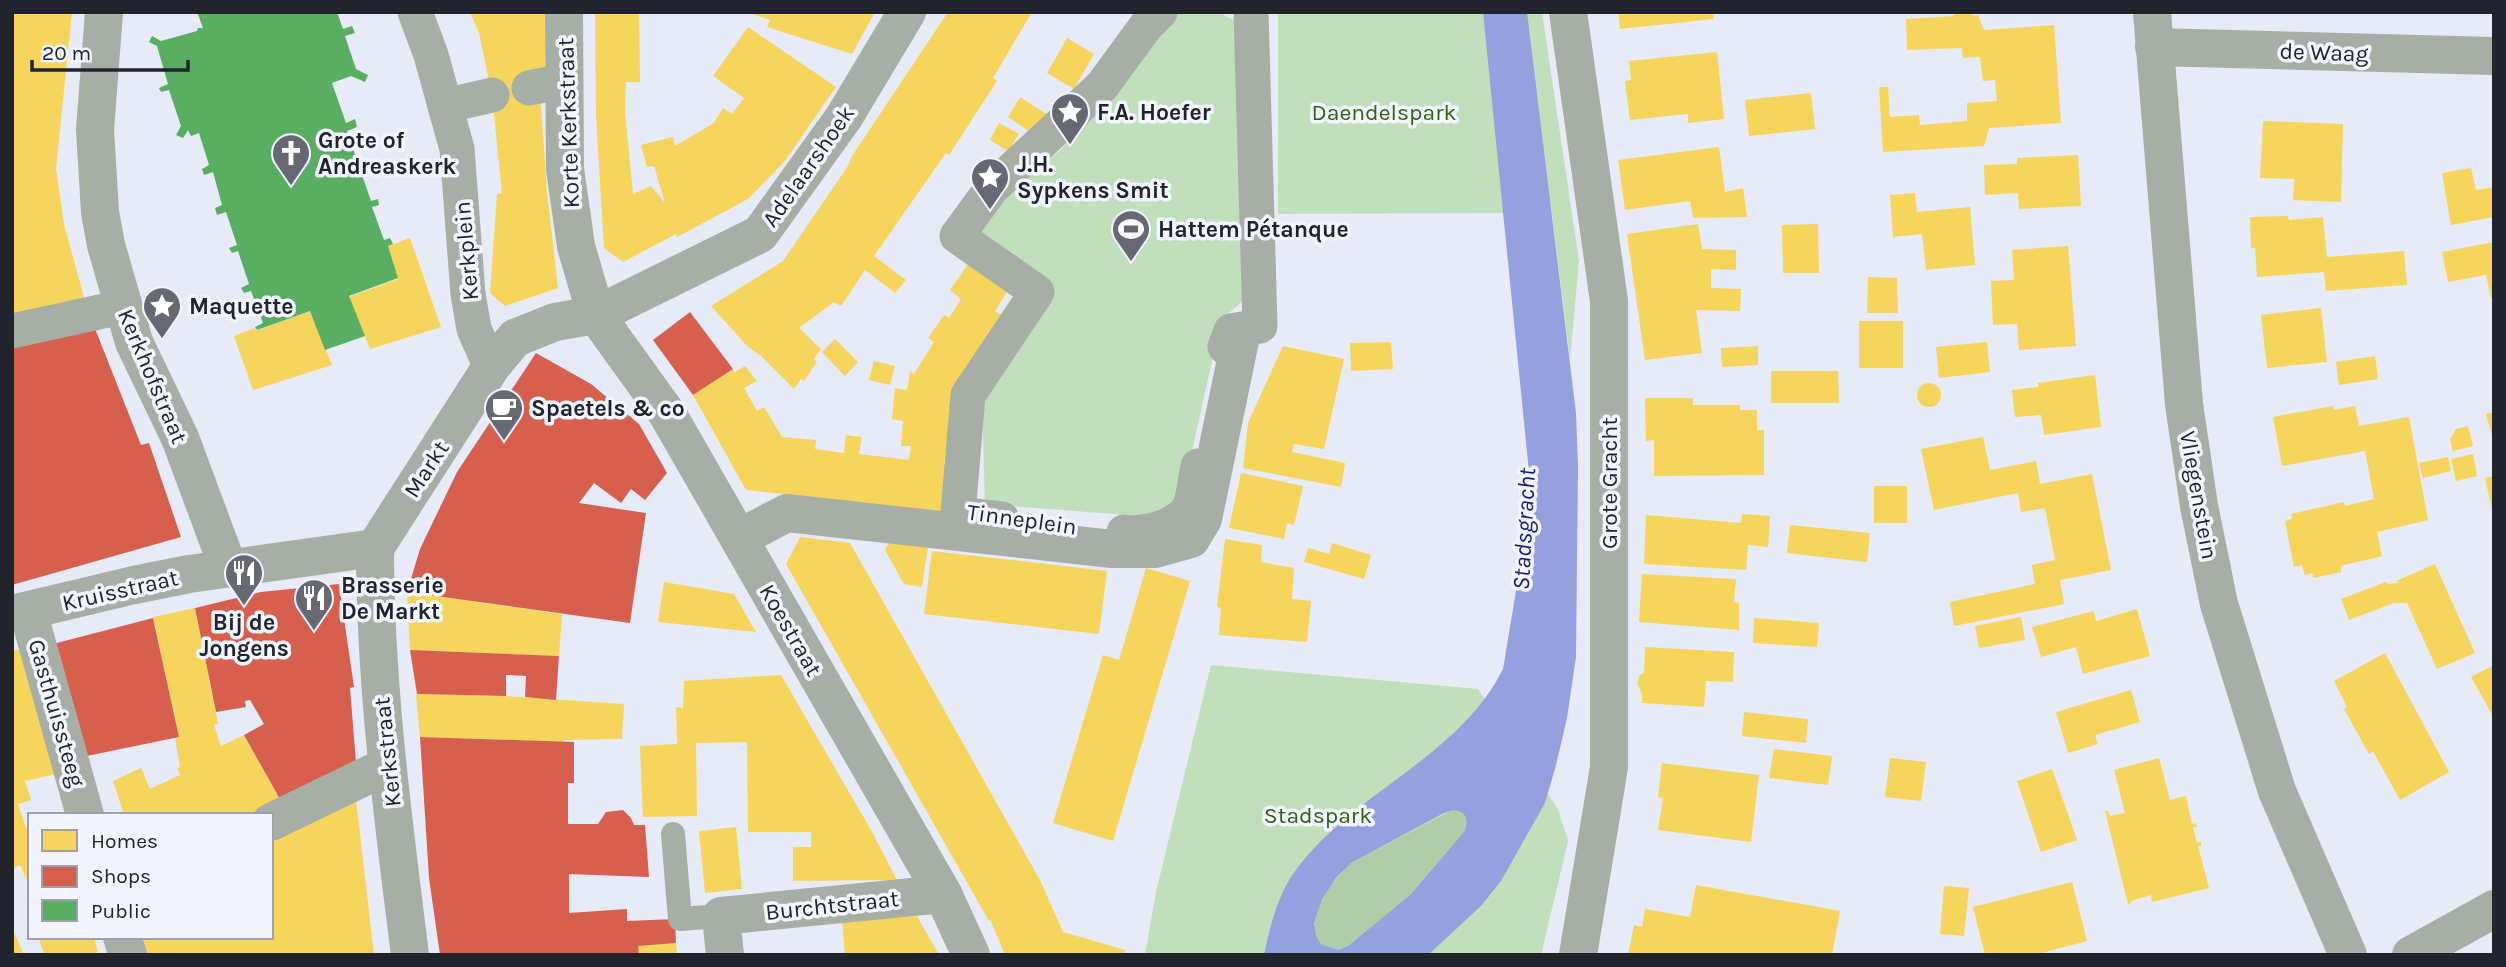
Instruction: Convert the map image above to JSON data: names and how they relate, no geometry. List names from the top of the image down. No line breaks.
{"streets":{"street":["de Waag","Korte Kerkstraat","Adelaarshoek","Kerkplein","Kerkhofstraat","Markt","Grote Gracht","Vliegenstein","Tinneplein","Kruisstraat","Koestraat","Gasthuissteeg","Kerkstraat","Burchtstraat"]},"crossings":[["de Waag","Vliegenstein"],["Korte Kerkstraat","Adelaarshoek"],["Korte Kerkstraat","Markt"],["Korte Kerkstraat","Koestraat"],["Adelaarshoek","Markt"],["Adelaarshoek","Koestraat"],["Kerkplein","Markt"],["Kerkhofstraat","Kruisstraat"],["Markt","Koestraat"],["Markt","Kerkstraat"],["Tinneplein","Koestraat"],["Kruisstraat","Gasthuissteeg"],["Koestraat","Burchtstraat"]],"water":["Stadsgracht"],"parks":["Daendelspark","Stadspark"],"places":{"place":["F.A. Hoefer","J.H. Sypkens Smit","Maquette"],"church":["Grote of Andreaskerk"],"sports":["Hattem Pétanque"],"cafe":["Spaetels & co"],"restaurant":["Bij de Jongens","Brasserie De Markt"]},"legend":["Homes","Shops","Public"],"scale_bar":"20 m"}
